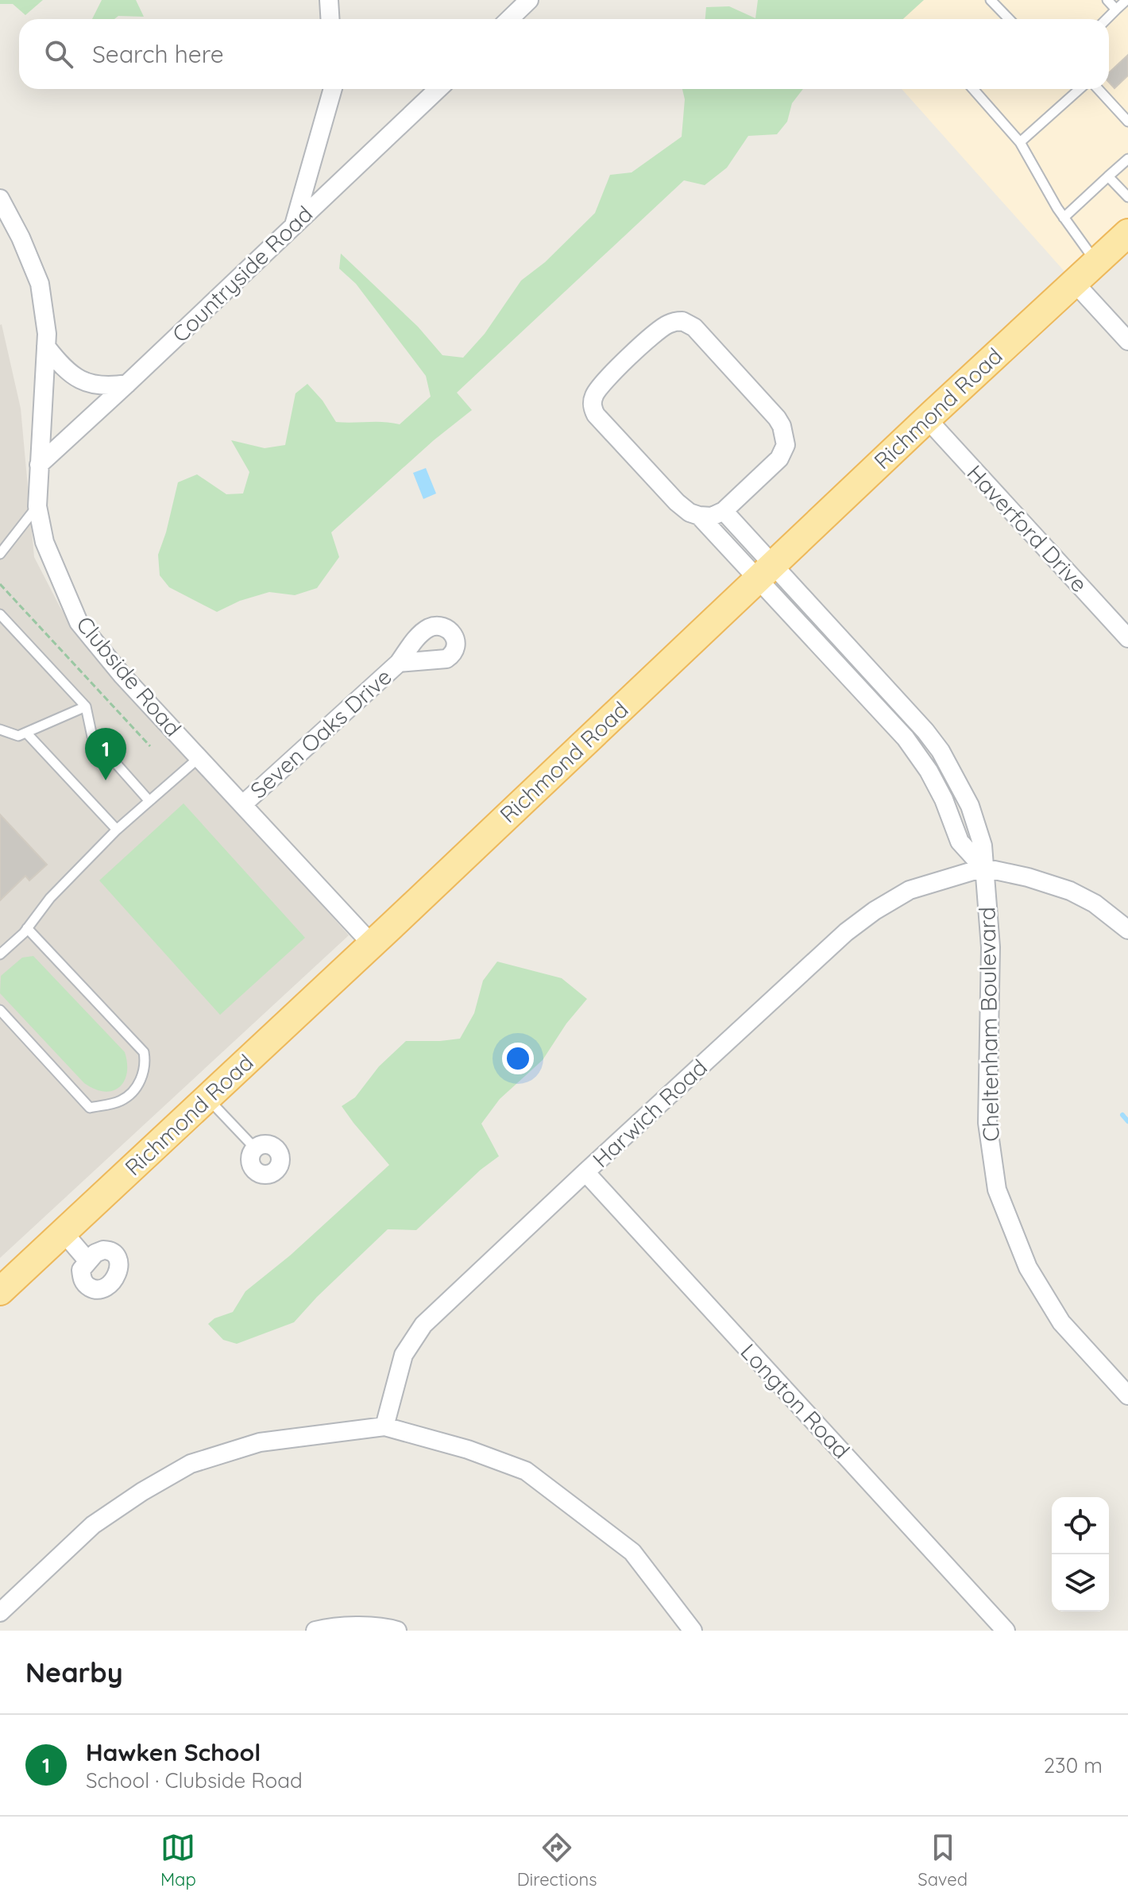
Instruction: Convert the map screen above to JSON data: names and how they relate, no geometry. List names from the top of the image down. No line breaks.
{"streets":{"main road":["Richmond Road"],"street":["Countryside Road","Haverford Drive","Clubside Road","Seven Oaks Drive","Cheltenham Boulevard","Harwich Road","Longton Road"]},"crossings":[["Countryside Road","Clubside Road"],["Richmond Road","Haverford Drive"],["Richmond Road","Clubside Road"],["Clubside Road","Seven Oaks Drive"],["Cheltenham Boulevard","Harwich Road"],["Harwich Road","Longton Road"]],"page":{"search":"Search here","pins":"1","heading":"Nearby","list":[{"mark":"1","name":"Hawken School","note":"School · Clubside Road","value":"230 m"}],"nav":["Map","Directions","Saved"]}}
